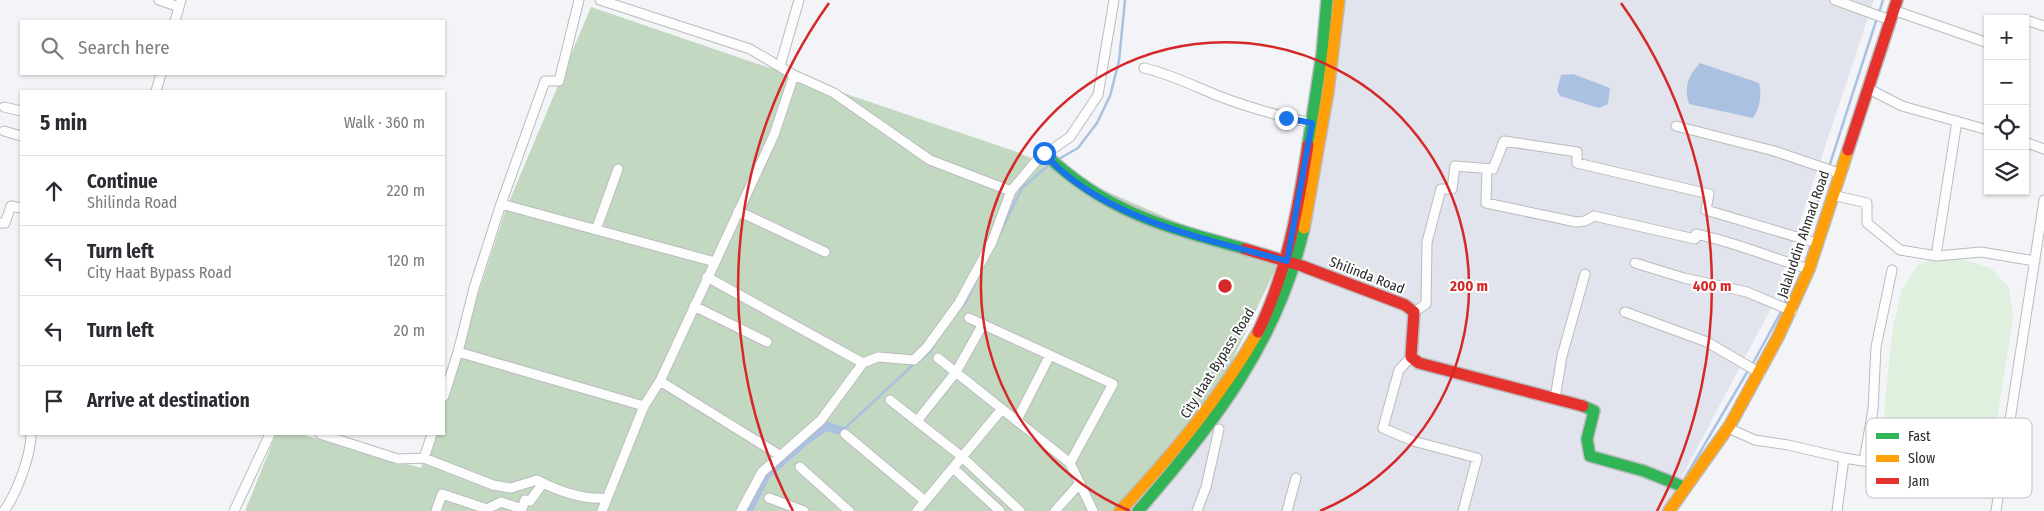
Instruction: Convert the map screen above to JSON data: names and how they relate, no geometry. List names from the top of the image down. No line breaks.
{"streets":{"street":["Jalaluddin Ahmad Road","Shilinda Road","City Haat Bypass Road"]},"crossings":[["Shilinda Road","City Haat Bypass Road"]],"legend":["Fast","Slow","Jam"],"page":{"map_buttons":["+","−"],"search":"Search here","heading":["5 min","Walk · 360 m"],"list":[["Continue","Shilinda Road","220 m"],["Turn left","City Haat Bypass Road","120 m"],["Turn left","20 m"],"Arrive at destination"]},"rings":["200 m","400 m"]}
